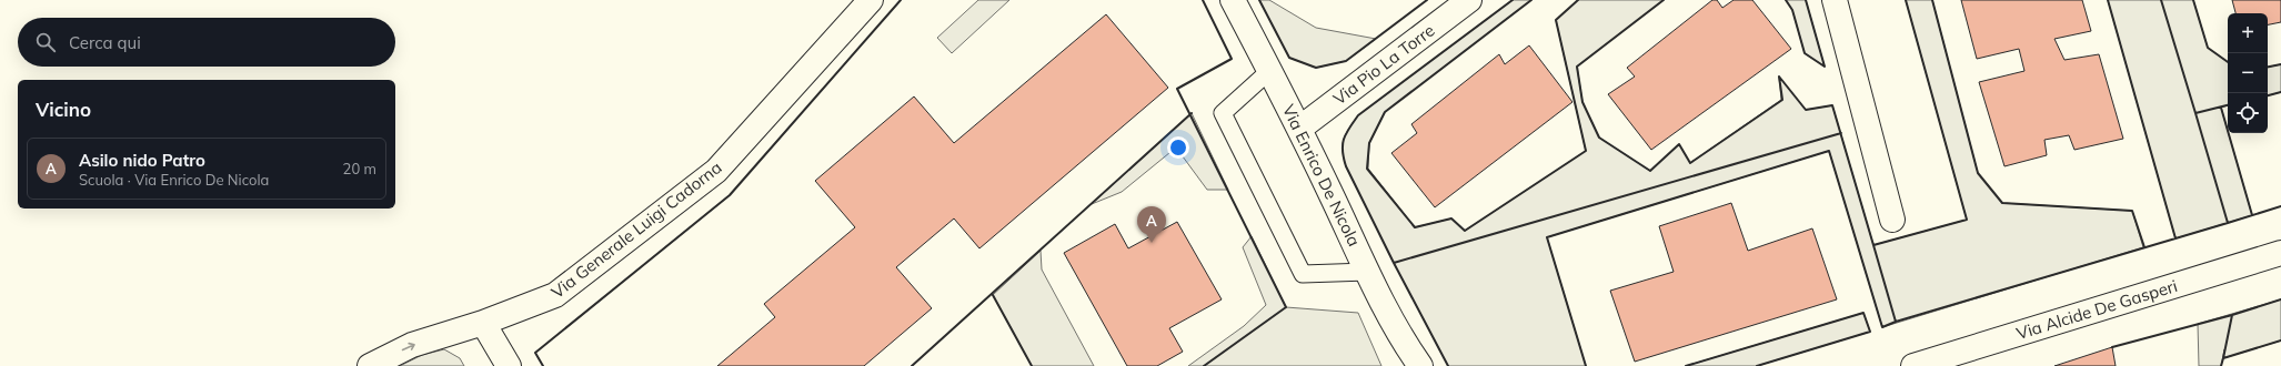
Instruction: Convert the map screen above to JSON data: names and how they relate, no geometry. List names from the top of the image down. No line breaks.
{"streets":{"street":["Via Pio La Torre","Via Enrico De Nicola","Via Generale Luigi Cadorna","Via Alcide De Gasperi"]},"crossings":[["Via Pio La Torre","Via Enrico De Nicola"]],"page":{"map_buttons":["+","−"],"search":"Cerca qui","heading":"Vicino","list":[{"mark":"A","name":"Asilo nido Patro","note":"Scuola · Via Enrico De Nicola","value":"20 m"}],"pins":"A"}}
